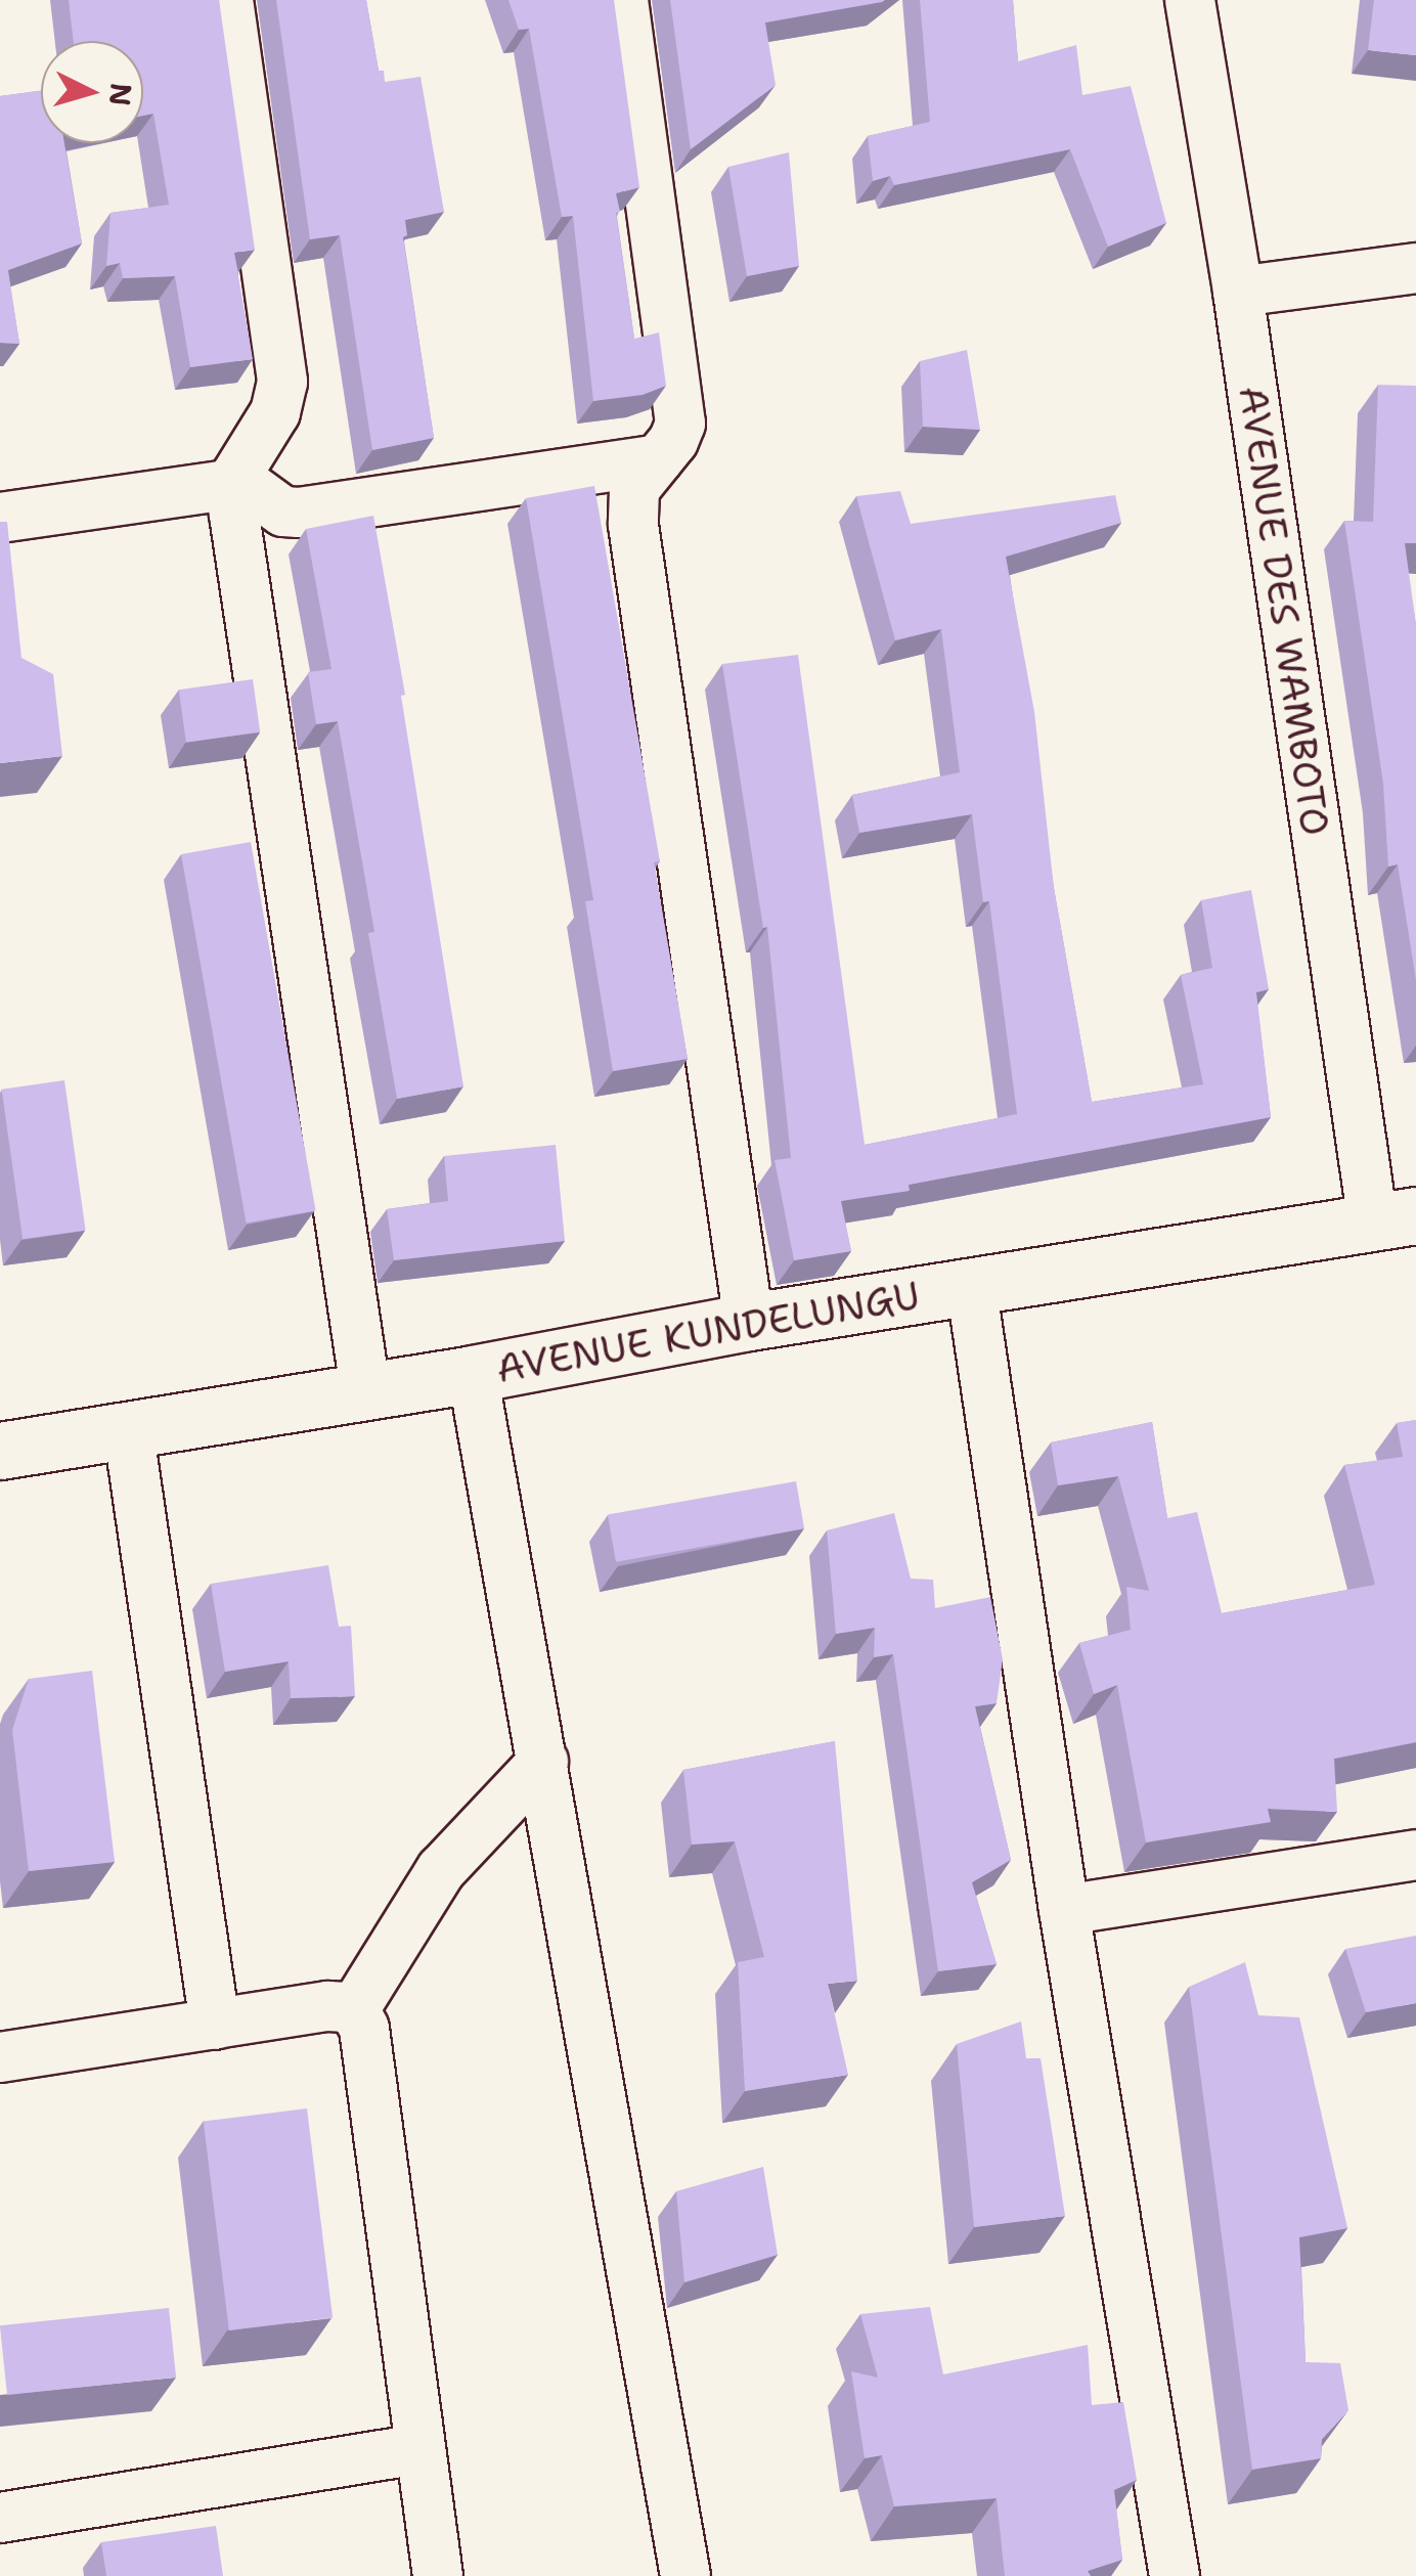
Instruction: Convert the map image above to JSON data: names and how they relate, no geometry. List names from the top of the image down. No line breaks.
{"streets":{"street":["AVENUE DES WAMBOTO","AVENUE KUNDELUNGU"]},"crossings":[["AVENUE DES WAMBOTO","AVENUE KUNDELUNGU"]],"north":"right"}
